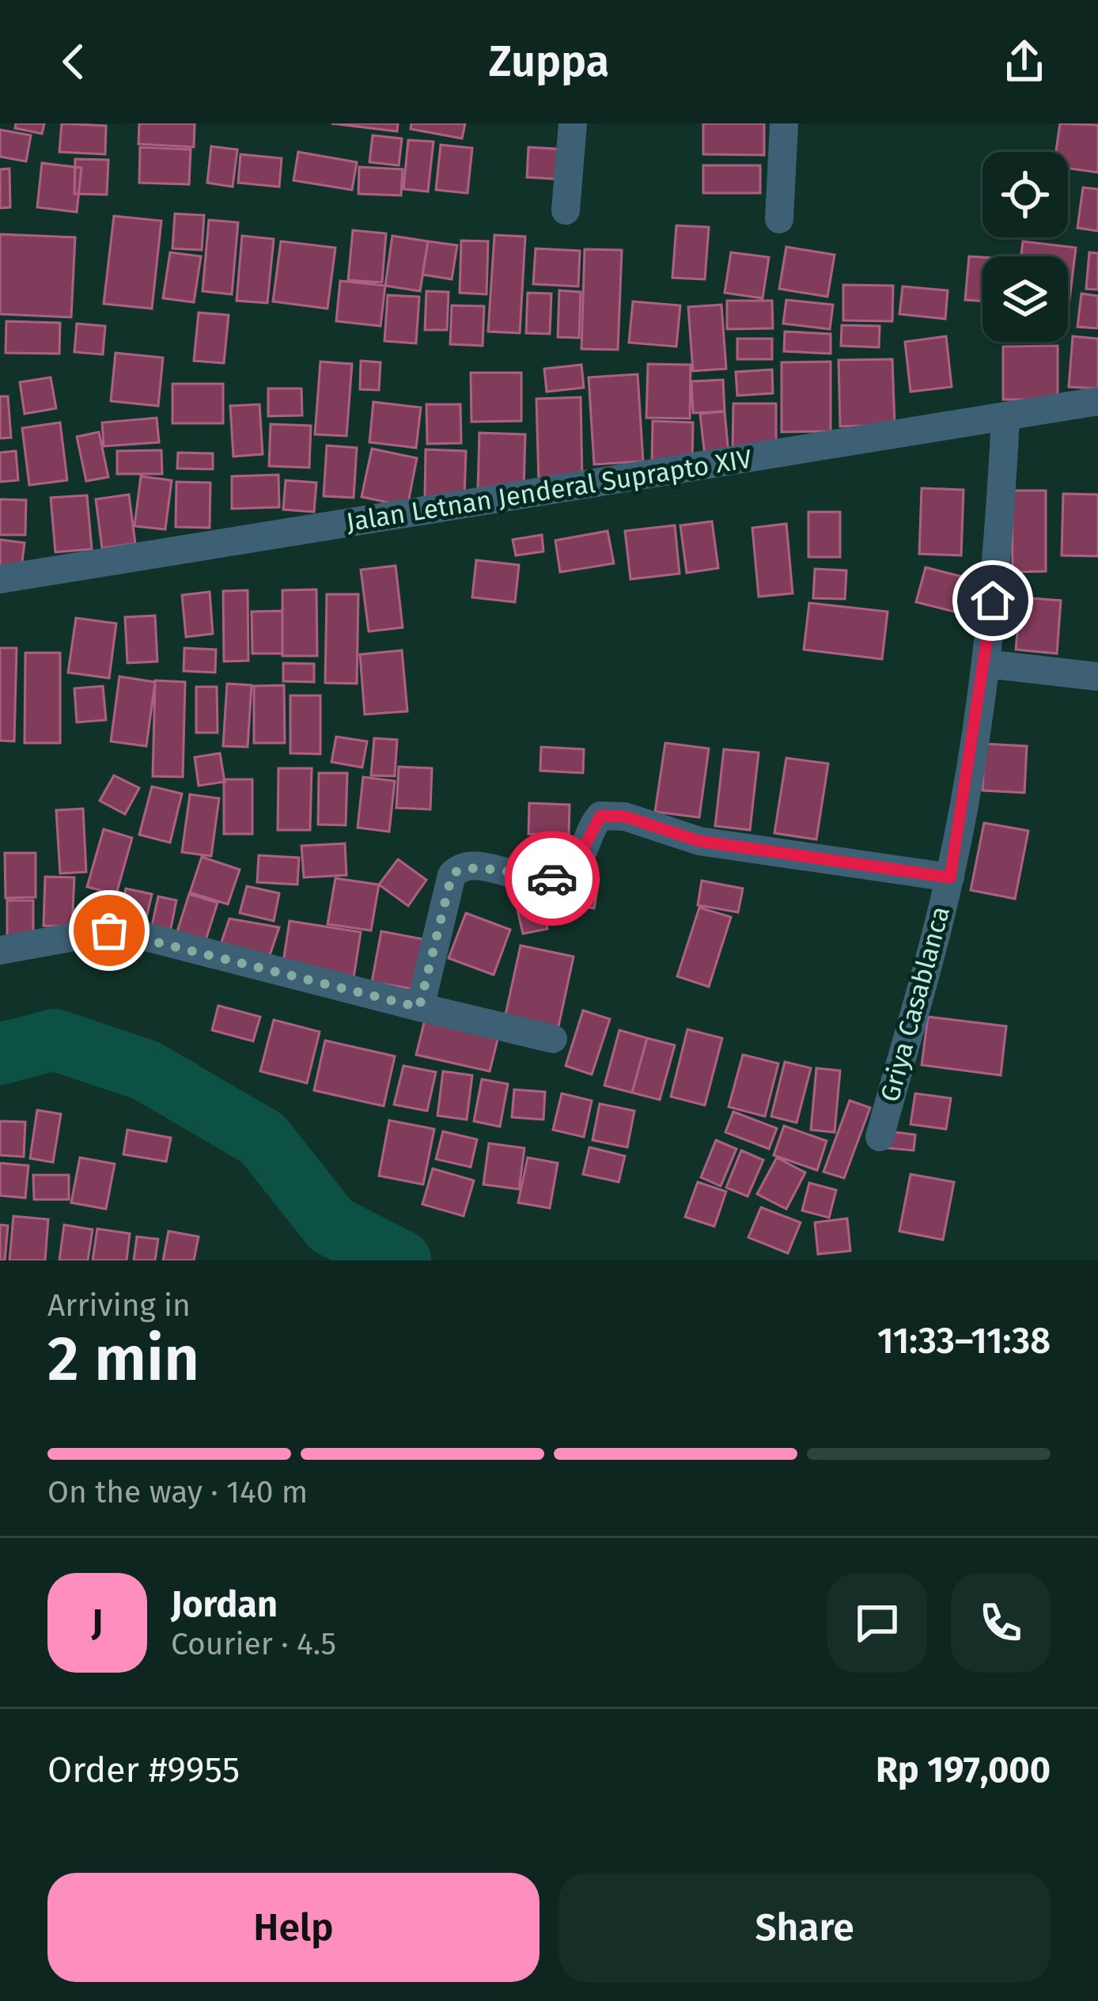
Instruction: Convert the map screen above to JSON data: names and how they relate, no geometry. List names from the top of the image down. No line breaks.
{"streets":{"street":["Jalan Letnan Jenderal Suprapto XIV","Griya Casablanca"]},"crossings":[["Jalan Letnan Jenderal Suprapto XIV","Griya Casablanca"]],"page":{"header":"Zuppa","heading":["2 min","Arriving in","11:33–11:38"],"panel":["Jordan","Courier · 4.5","Order #9955","Rp 197,000"],"bar":"On the way · 140 m","round":"J","buttons":["Help","Share"]}}
